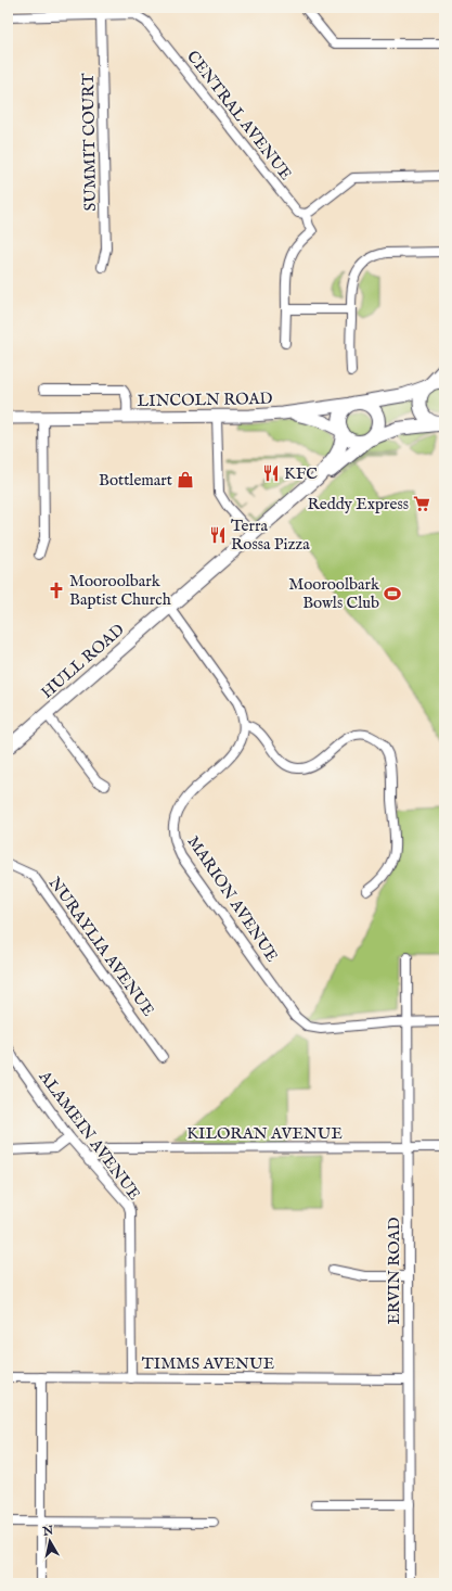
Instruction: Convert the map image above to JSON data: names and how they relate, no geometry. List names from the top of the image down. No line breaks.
{"streets":{"main road":["LINCOLN ROAD","HULL ROAD"],"street":["CENTRAL AVENUE","SUMMIT COURT","MARION AVENUE","NURAYLIA AVENUE","KILORAN AVENUE","ALAMEIN AVENUE","ERVIN ROAD","TIMMS AVENUE"]},"crossings":[["CENTRAL AVENUE","SUMMIT COURT"],["LINCOLN ROAD","HULL ROAD"],["HULL ROAD","MARION AVENUE"],["MARION AVENUE","ERVIN ROAD"],["KILORAN AVENUE","ALAMEIN AVENUE"],["KILORAN AVENUE","ERVIN ROAD"],["ALAMEIN AVENUE","TIMMS AVENUE"],["ERVIN ROAD","TIMMS AVENUE"]],"places":{"restaurant":["KFC","Terra Rossa Pizza"],"shop":["Bottlemart"],"supermarket":["Reddy Express"],"church":["Mooroolbark Baptist Church"],"sports":["Mooroolbark Bowls Club"]},"north":"top"}
